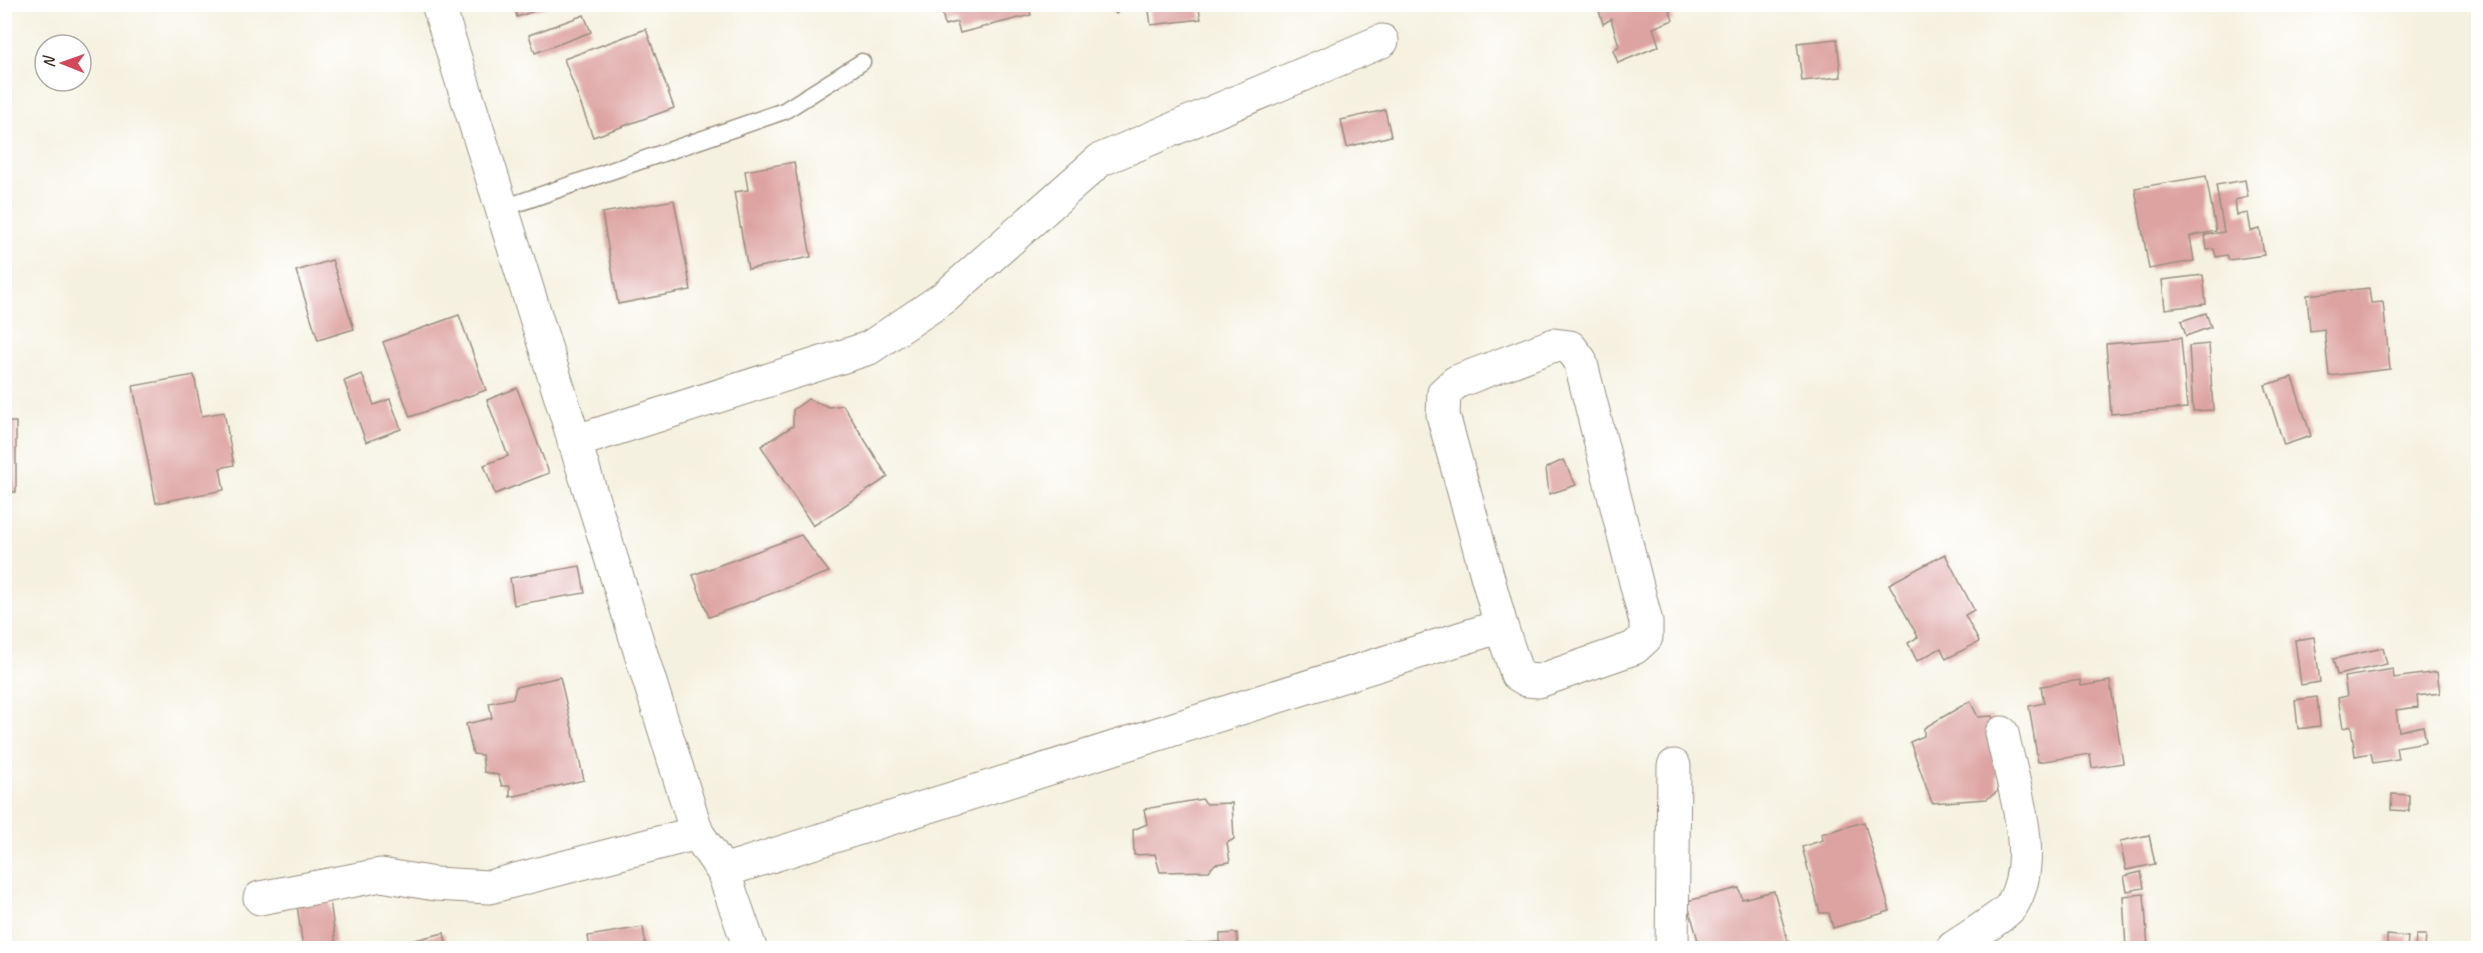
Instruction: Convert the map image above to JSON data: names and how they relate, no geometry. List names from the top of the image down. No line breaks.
{"north":"left"}
